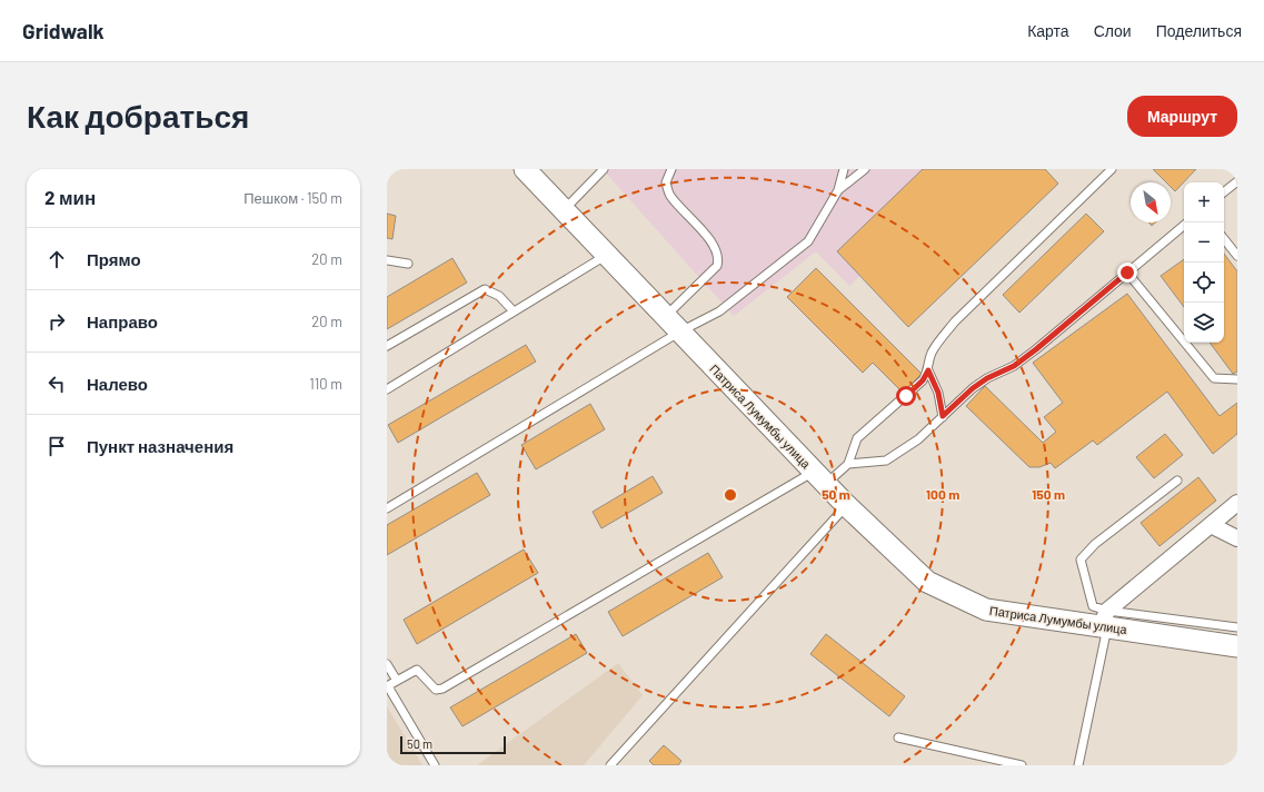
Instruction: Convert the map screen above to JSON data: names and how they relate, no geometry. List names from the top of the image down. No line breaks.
{"streets":{"street":["Патриса Лумумбы улица"]},"scale_bar":"50 m","north":"bottom right","page":{"header":"Gridwalk","nav":["Карта","Слои","Поделиться"],"buttons":"Маршрут","title":"Как добраться","heading":["2 мин","Пешком · 150 m"],"map_buttons":["+","−"],"list":[["Прямо","20 m"],["Направо","20 m"],["Налево","110 m"],"Пункт назначения"],"scale":"50 m"},"rings":["50 m","100 m","150 m"]}
